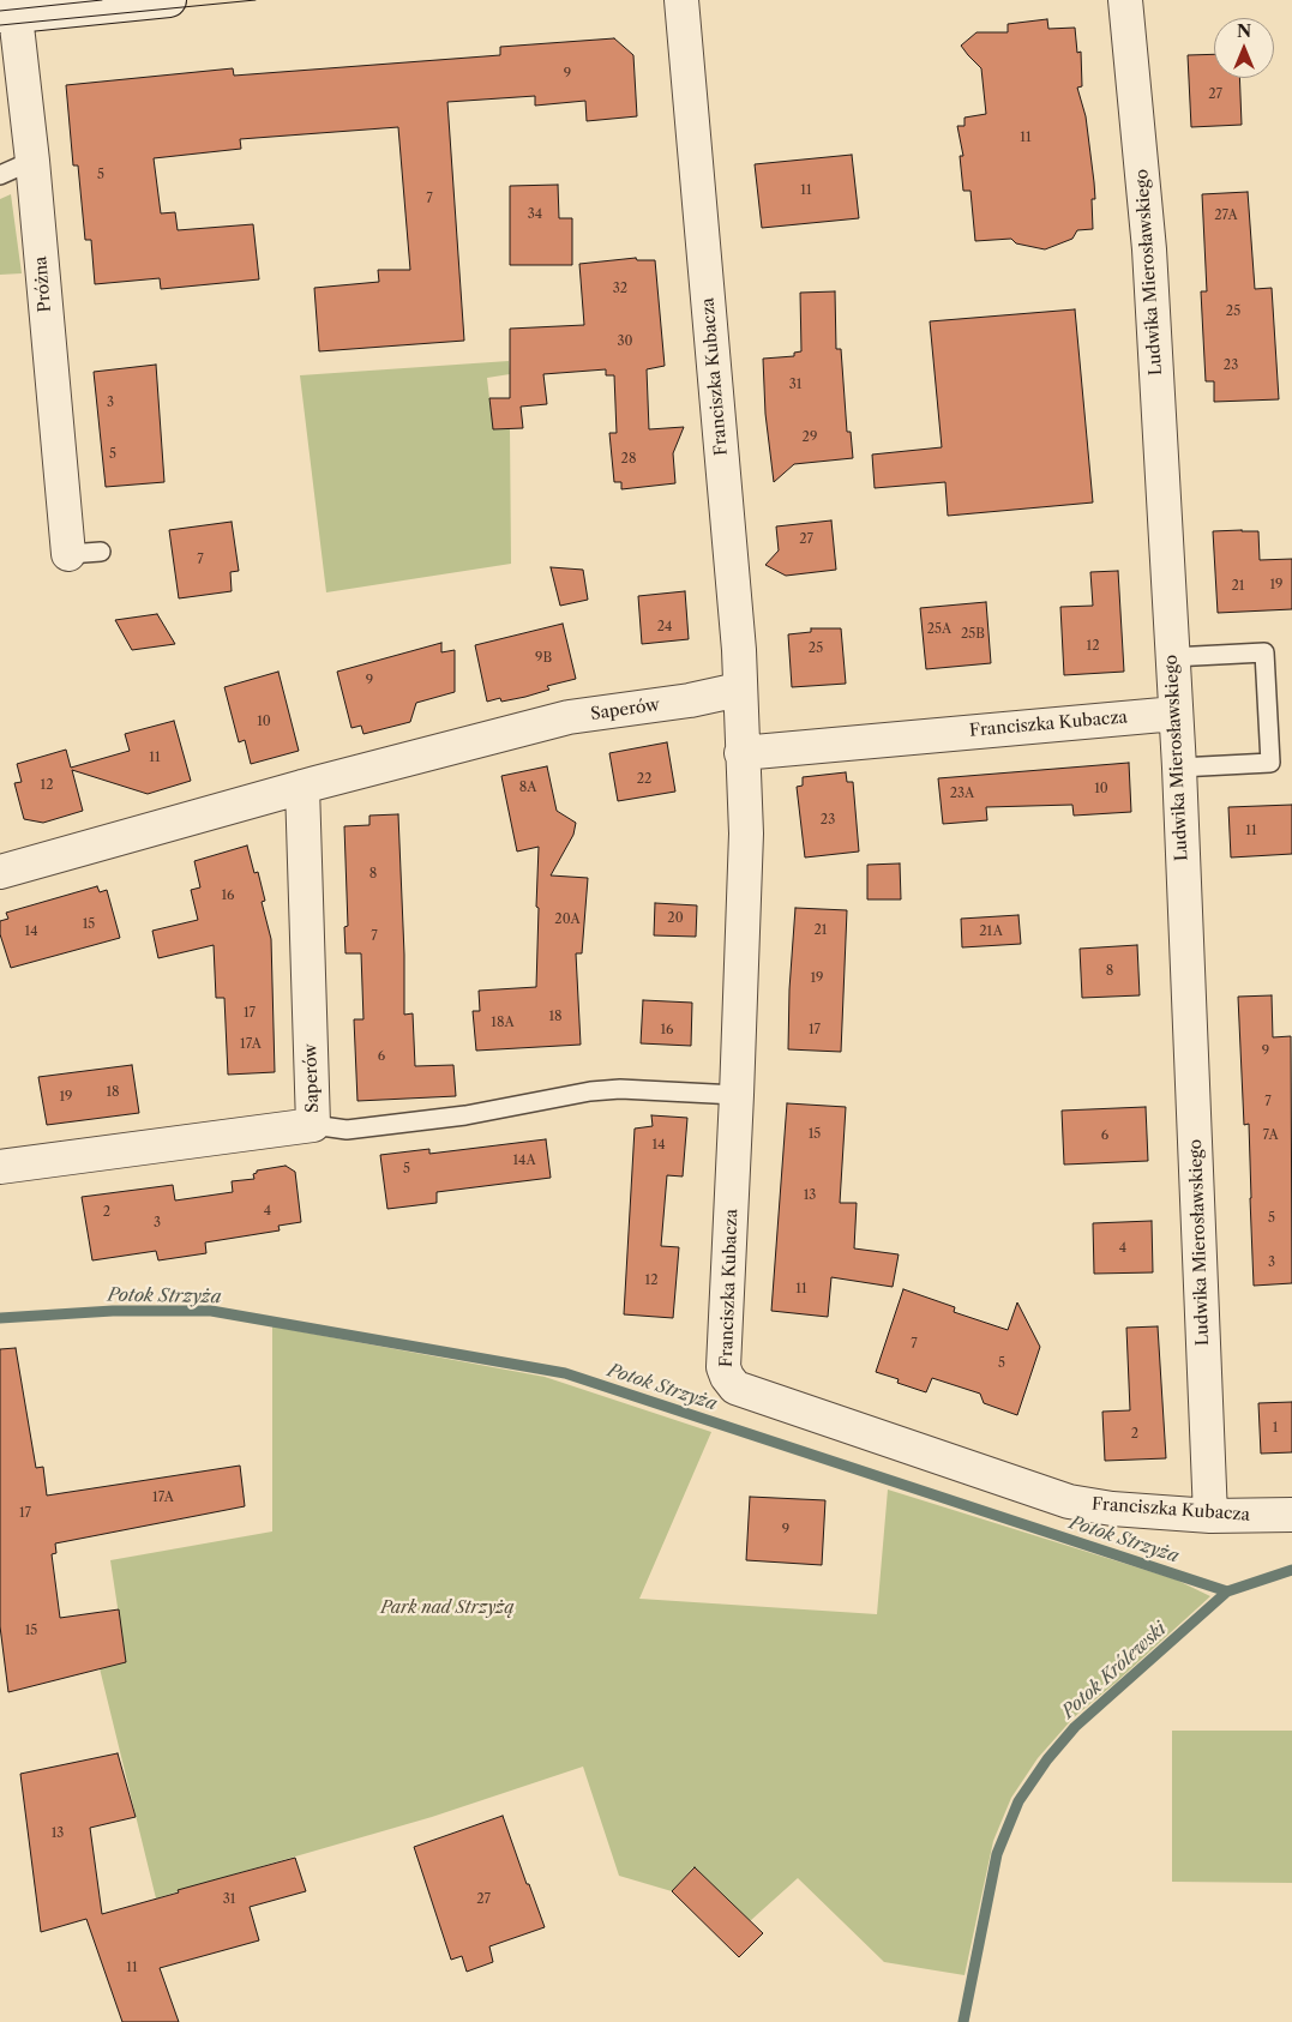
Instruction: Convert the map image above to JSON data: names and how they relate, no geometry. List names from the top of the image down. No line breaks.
{"streets":{"street":["Ludwika Mierosławskiego","Próżna","Franciszka Kubacza","Saperów"]},"crossings":[["Ludwika Mierosławskiego","Franciszka Kubacza"],["Franciszka Kubacza","Saperów"]],"water":["Potok Strzyża","Potok Królewski"],"parks":["Park nad Strzyżą"],"house_numbers":["9","27","11","5","11","7","34","27A","32","25","30","23","31","3","29","5","28","27","7","19","21","24","25A","25B","12","25","9B","9","10","11","22","12","8A","10","23A","23","11","8","16","20","20A","15","21","14","21A","7","8","19","17","18","18A","16","17","17A","9","6","18","19","7","15","6","7A","14","14A","5","13","4","2","5","3","4","3","12","11","7","5","1","2","17A","17","9","15","13","31","27","11"],"north":"top"}
